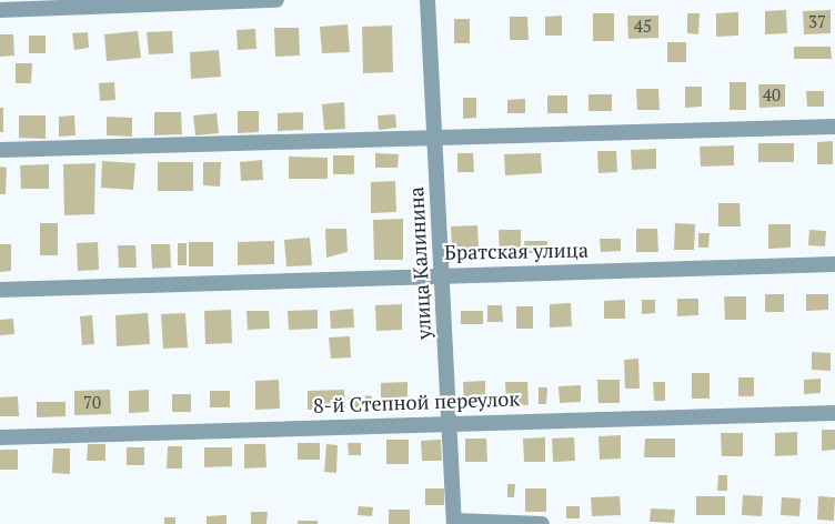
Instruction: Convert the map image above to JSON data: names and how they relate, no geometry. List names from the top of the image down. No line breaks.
{"streets":{"street":["Братская улица","улица Калинина","8-й Степной переулок"]},"crossings":[["Братская улица","улица Калинина"],["улица Калинина","8-й Степной переулок"]],"house_numbers":["37","45","40","70"]}
